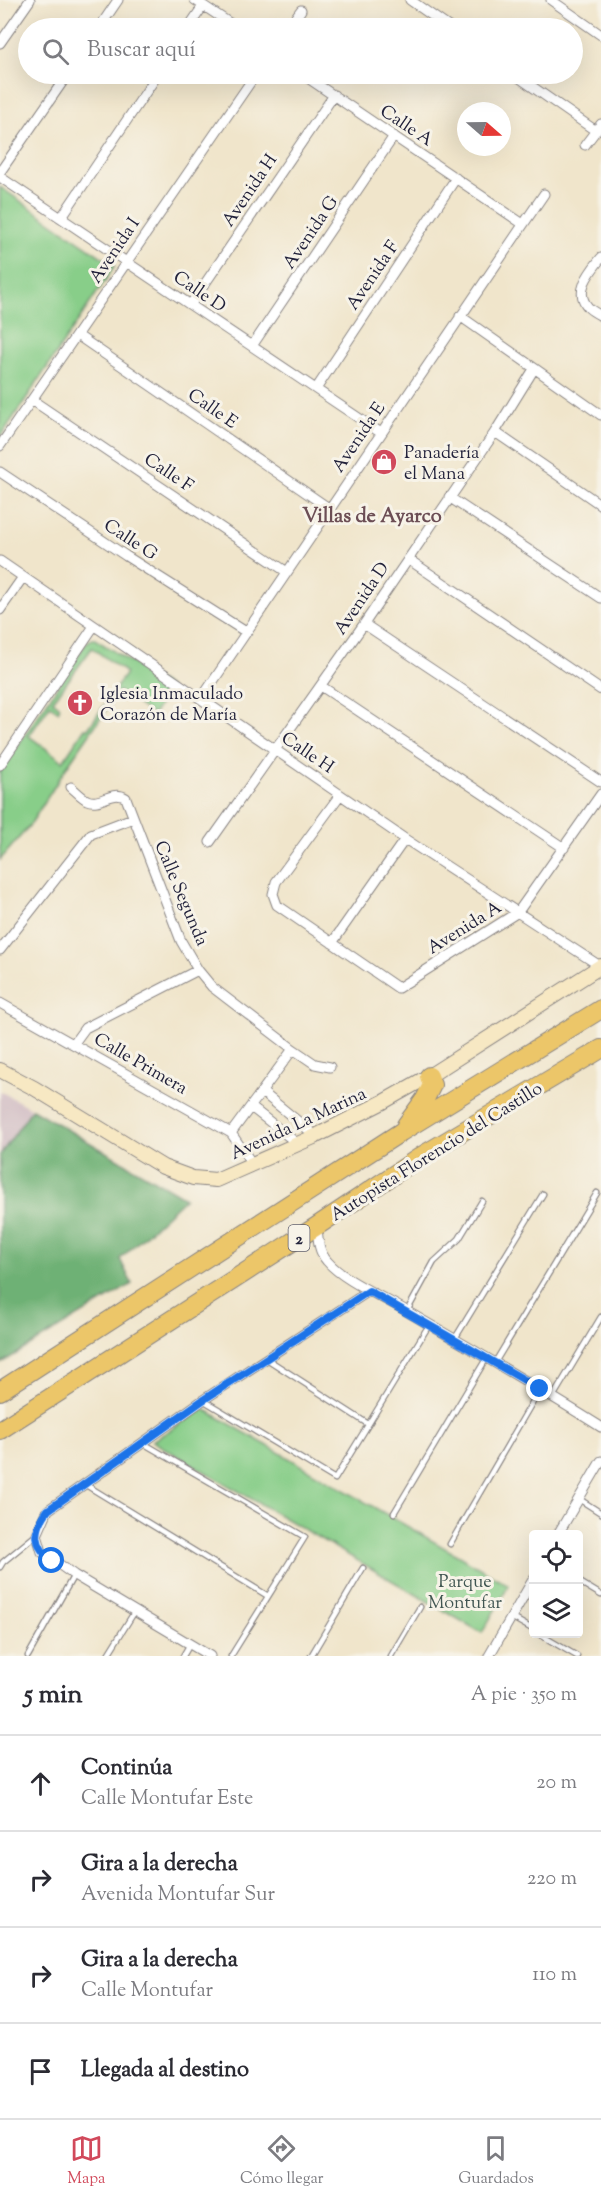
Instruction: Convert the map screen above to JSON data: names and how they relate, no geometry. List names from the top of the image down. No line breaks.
{"streets":{"highway":["Autopista Florencio del Castillo","2"],"street":["Calle A","Avenida H","Avenida G","Avenida I","Avenida F","Calle D","Calle E","Avenida E","Calle F","Calle G","Avenida D","Calle H","Calle Segunda","Avenida A","Calle Primera","Avenida La Marina"]},"crossings":[["Calle A","Avenida H"],["Calle A","Avenida G"],["Calle A","Avenida F"],["Calle A","Avenida E"],["Avenida H","Calle D"],["Avenida G","Calle D"],["Avenida I","Calle D"],["Avenida I","Calle E"],["Avenida I","Calle F"],["Avenida F","Calle D"],["Calle D","Avenida E"],["Calle E","Avenida E"],["Avenida E","Calle F"],["Avenida E","Calle G"],["Avenida E","Calle H"],["Avenida D","Calle H"],["Calle H","Avenida A"],["Calle H","Avenida La Marina"],["Calle Primera","Avenida La Marina"]],"districts":["Villas de Ayarco"],"parks":["Parque Montufar"],"places":{"shop":["Panadería el Mana"],"church":["Iglesia Inmaculado Corazón de María"]},"north":"right","page":{"search":"Buscar aquí","heading":["5 min","A pie · 350 m"],"list":[["Continúa","Calle Montufar Este","20 m"],["Gira a la derecha","Avenida Montufar Sur","220 m"],["Gira a la derecha","Calle Montufar","110 m"],"Llegada al destino"],"nav":["Mapa","Cómo llegar","Guardados"]}}
